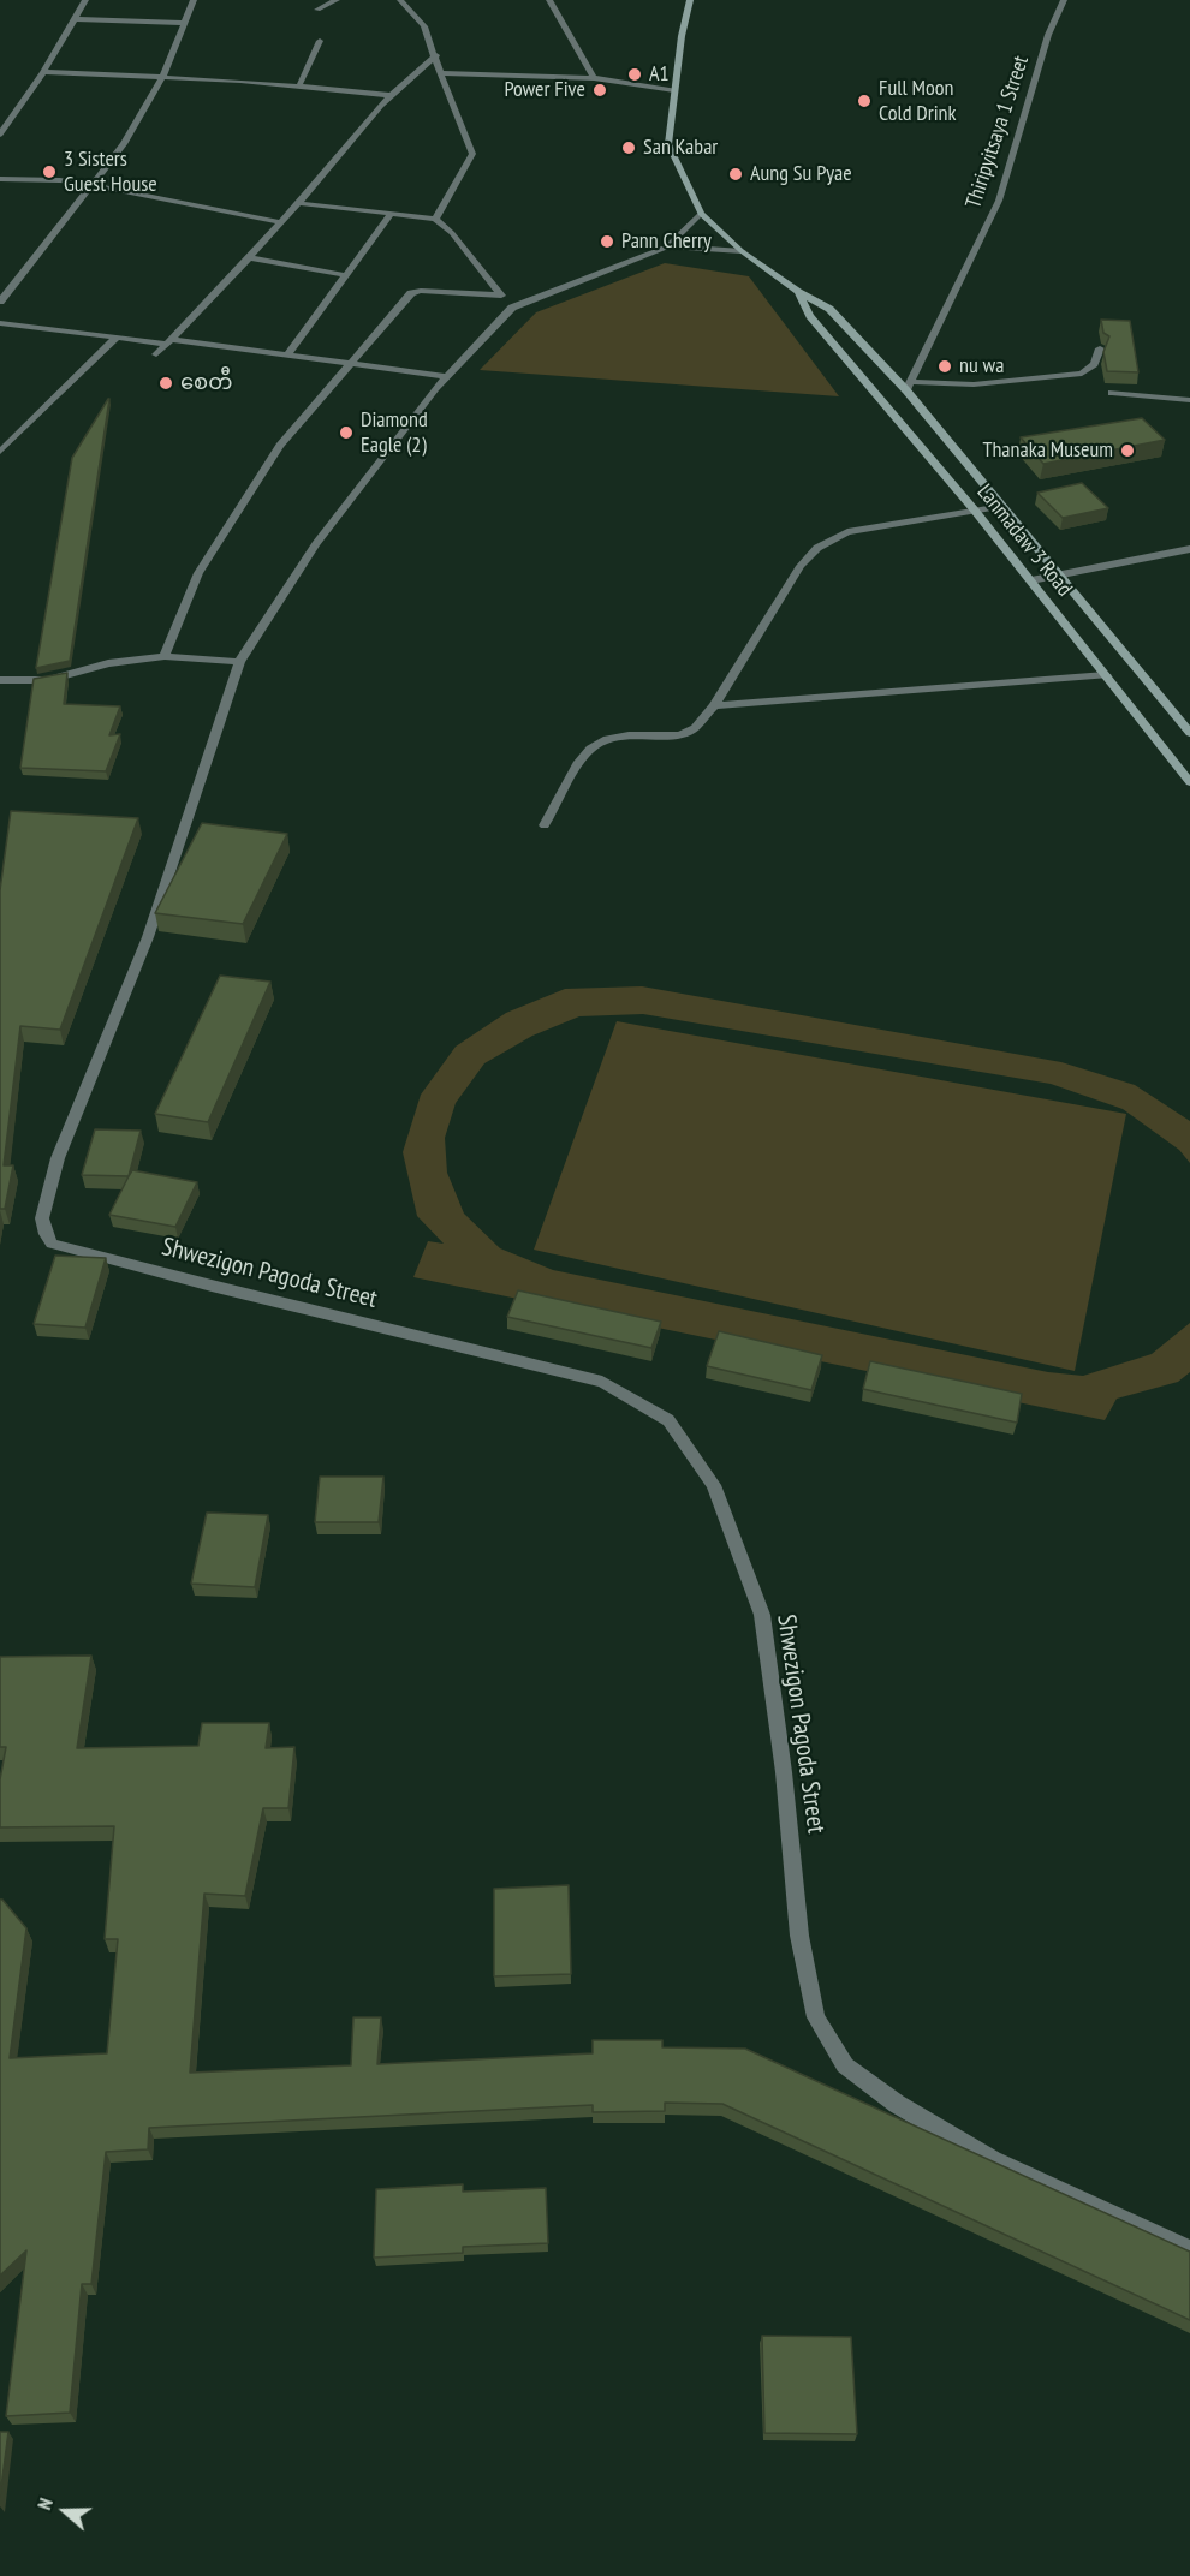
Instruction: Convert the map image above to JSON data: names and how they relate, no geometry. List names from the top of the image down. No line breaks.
{"streets":{"main road":["Lanmadaw 3 Road"],"street":["Thiripyitsaya 1 Street","Shwezigon Pagoda Street"]},"crossings":[["Thiripyitsaya 1 Street","Lanmadaw 3 Road"],["Lanmadaw 3 Road","Shwezigon Pagoda Street"]],"places":["A1","Power Five","Full Moon Cold Drink","San Kabar","3 Sisters Guest House","Aung Su Pyae","Pann Cherry","nu wa","စေတီ","Diamond Eagle (2)","Thanaka Museum"],"north":"left"}
